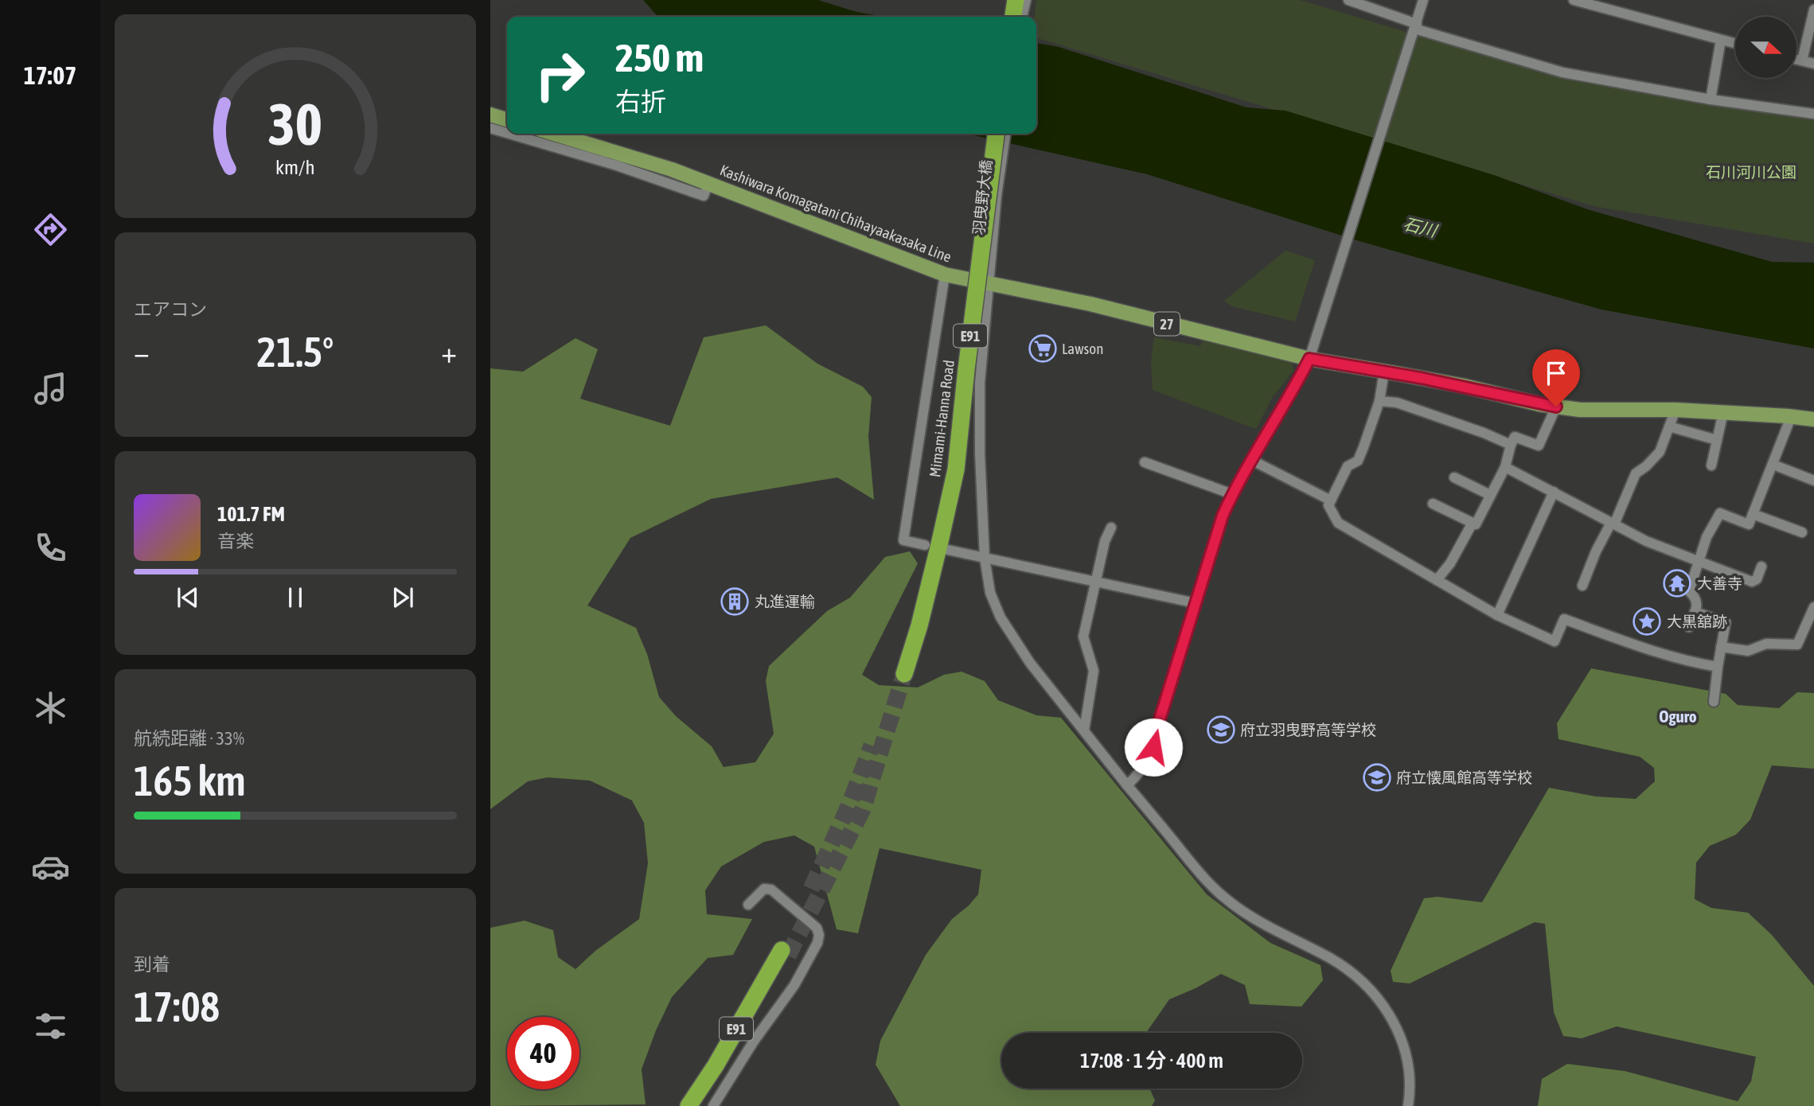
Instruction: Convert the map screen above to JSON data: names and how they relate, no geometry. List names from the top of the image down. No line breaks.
{"streets":{"highway":["E91","Mimami-Hanna Road"],"main road":["Kashiwara Komagatani Chihayaakasaka Line","27"],"street":["羽曳野大橋"]},"crossings":[["羽曳野大橋","Kashiwara Komagatani Chihayaakasaka Line"]],"districts":["Oguro"],"water":["石川"],"parks":["石川河川公園"],"places":{"supermarket":["Lawson"],"temple":["大善寺"],"building":["丸進運輸"],"place":["大黒舘跡"],"school or university":["府立羽曳野高等学校","府立懐風館高等学校"]},"north":"right","page":{"tabs":"17:07","turn":["250 m","右折"],"tile":["エアコン",["航続距離 · 33%","165 km"],["到着","17:08"]],"heat":["−","21.5°","+"],"song":["101.7 FM","音楽"],"limit":"40","trip":"17:08 · 1 分 · 400 m","gauge":["30","km/h"]}}
